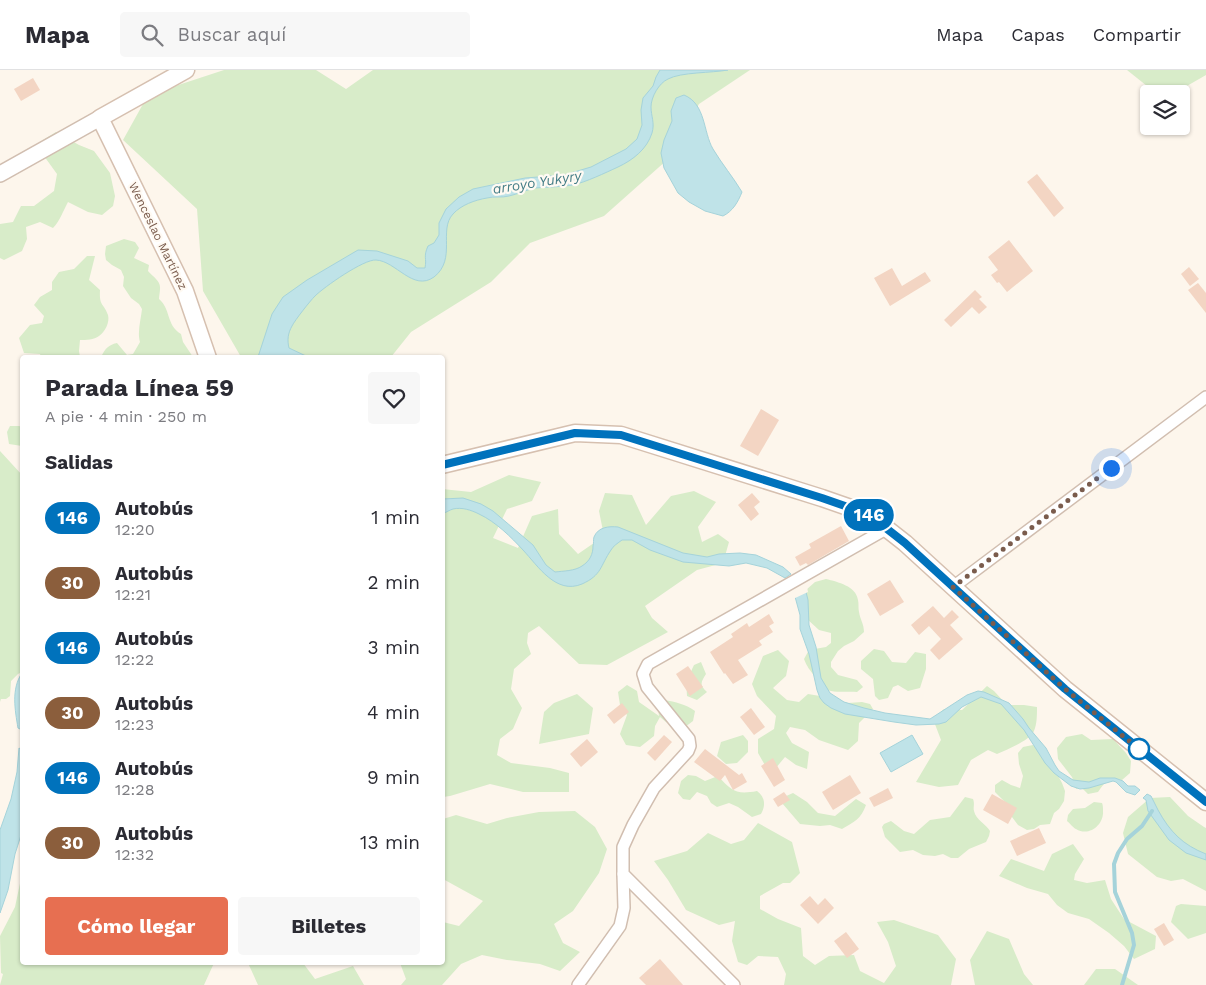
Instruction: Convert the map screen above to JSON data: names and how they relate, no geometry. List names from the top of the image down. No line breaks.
{"streets":{"main road":["Wenceslao Martínez"]},"water":["arroyo Yukyry"],"lines":["bus line 146"],"page":{"header":"Mapa","search":"Buscar aquí","nav":["Mapa","Capas","Compartir"],"on_map":"146","heading":[["Parada Línea 59","A pie · 4 min · 250 m"],"Salidas"],"list":[{"mark":"146","name":"Autobús","note":"12:20","value":"1 min"},{"mark":"30","name":"Autobús","note":"12:21","value":"2 min"},{"mark":"146","name":"Autobús","note":"12:22","value":"3 min"},{"mark":"30","name":"Autobús","note":"12:23","value":"4 min"},{"mark":"146","name":"Autobús","note":"12:28","value":"9 min"},{"mark":"30","name":"Autobús","note":"12:32","value":"13 min"}],"buttons":["Cómo llegar","Billetes"]}}
